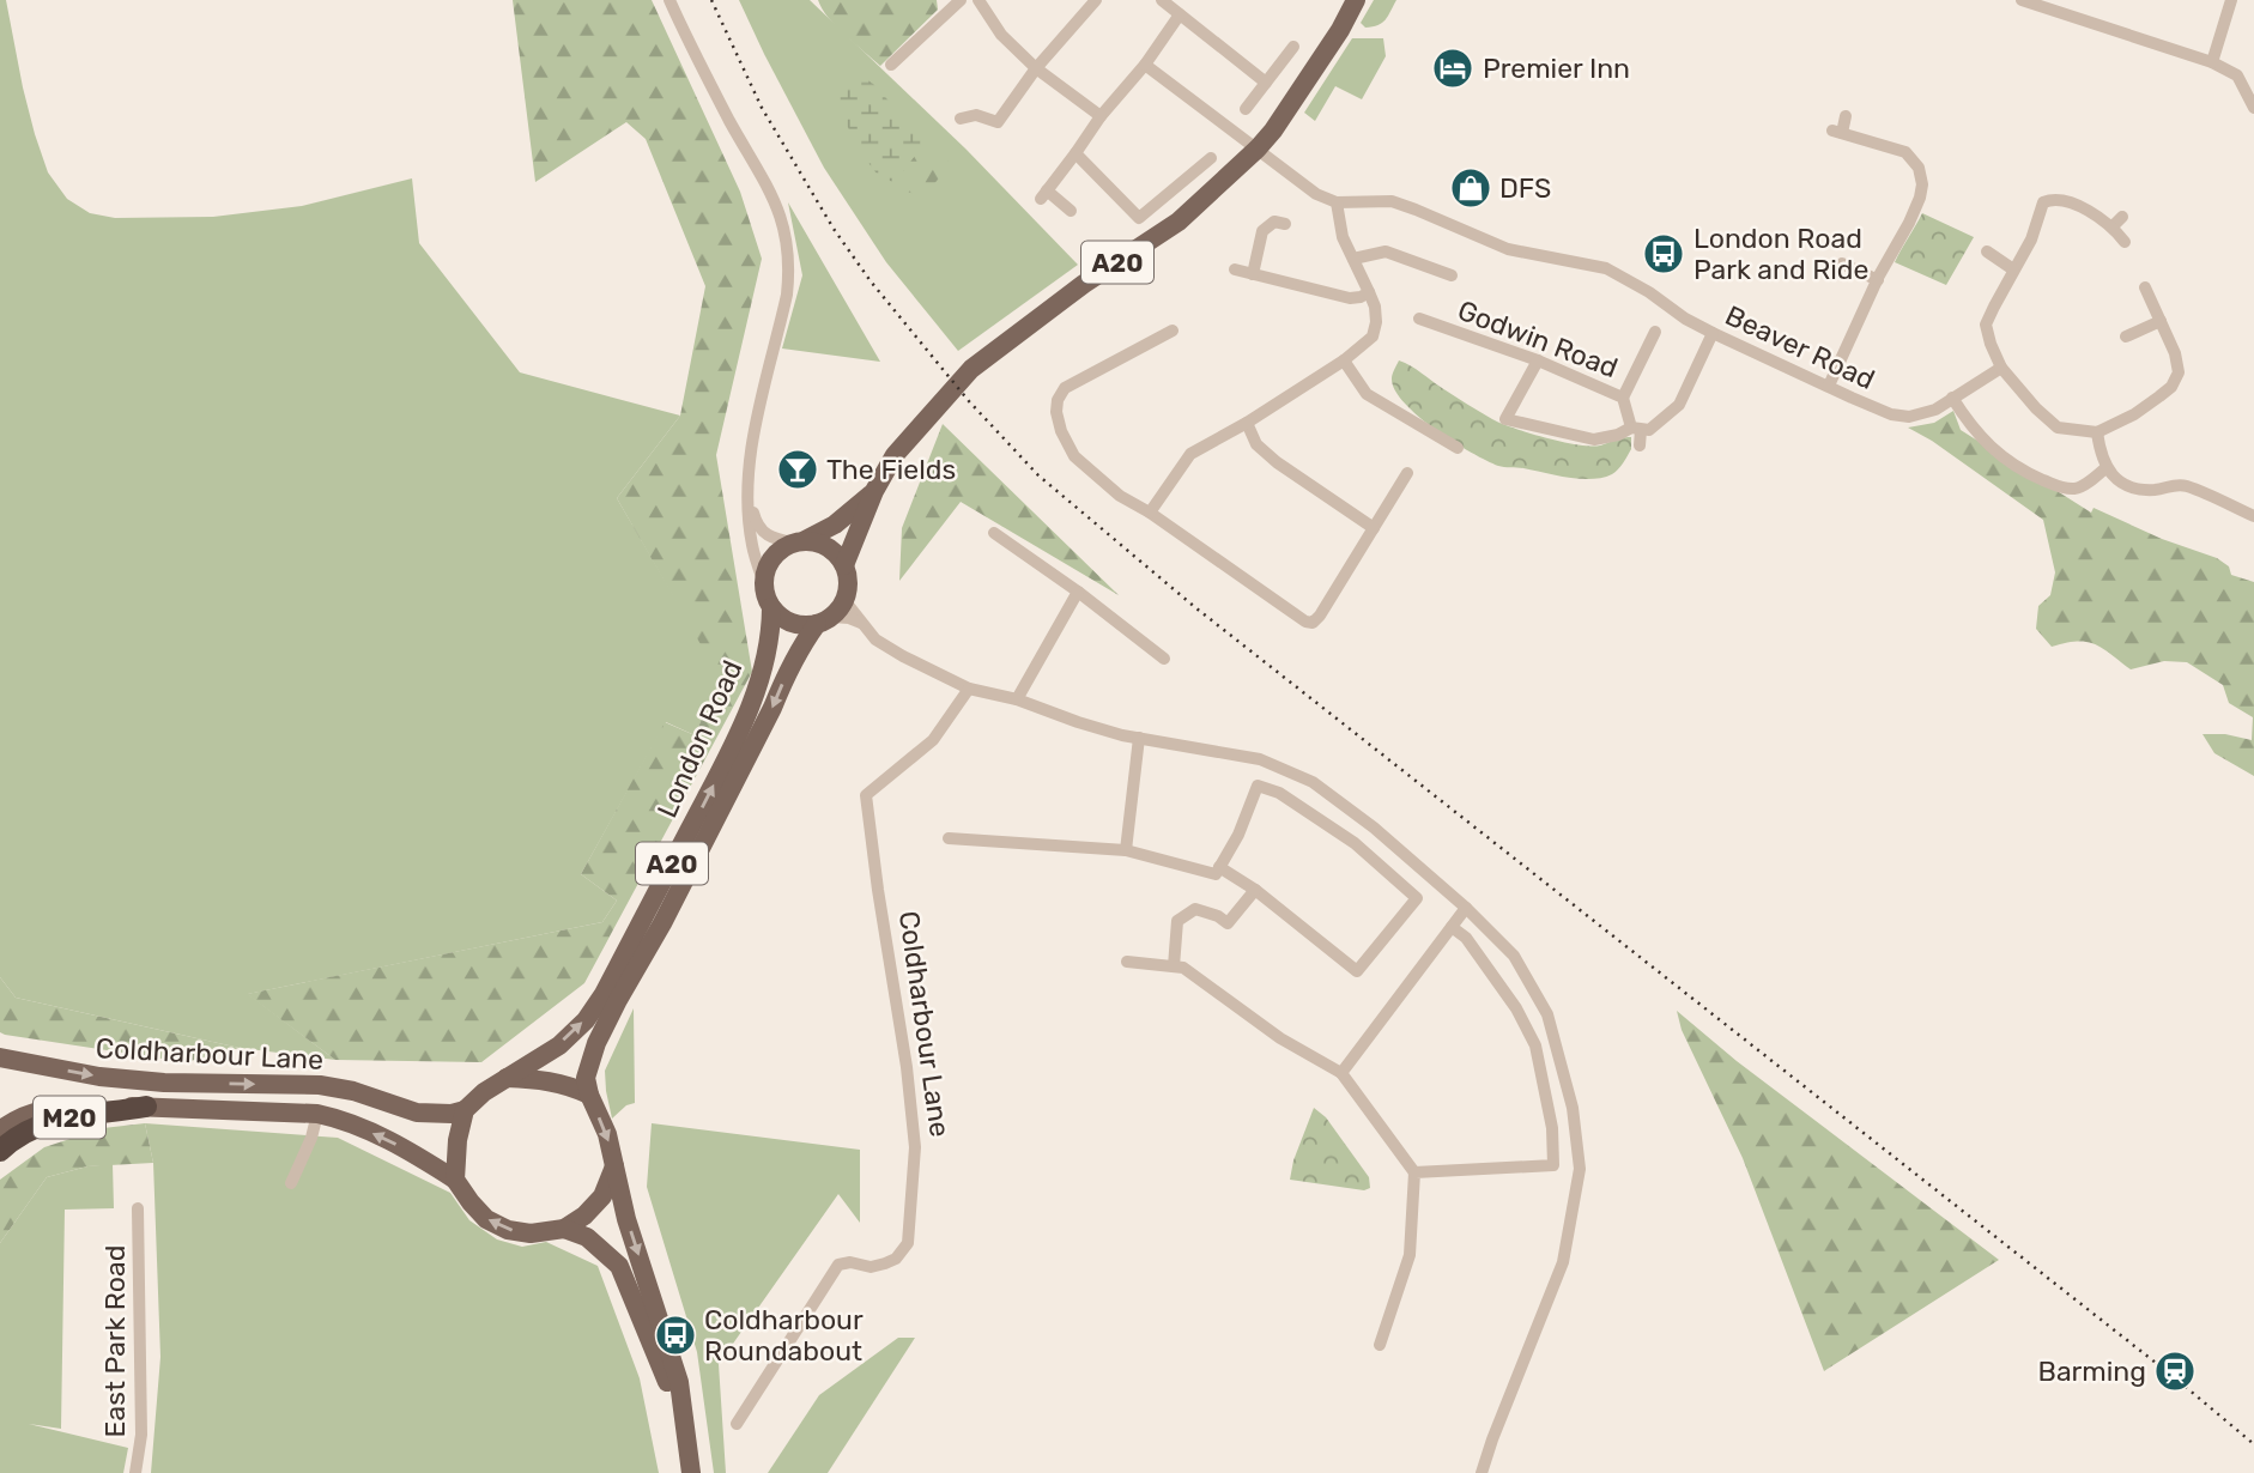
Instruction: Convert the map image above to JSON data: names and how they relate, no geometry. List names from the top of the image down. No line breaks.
{"streets":{"highway":["M20"],"main road":["A20","London Road","Coldharbour Lane"],"street":["Godwin Road","Beaver Road","East Park Road"]},"crossings":[["A20","London Road"],["London Road","Coldharbour Lane"],["Coldharbour Lane","M20"]],"places":{"hotel":["Premier Inn"],"shop":["DFS"],"bus stop":["London Road Park and Ride","Coldharbour Roundabout"],"bar":["The Fields"],"station":["Barming"]}}
